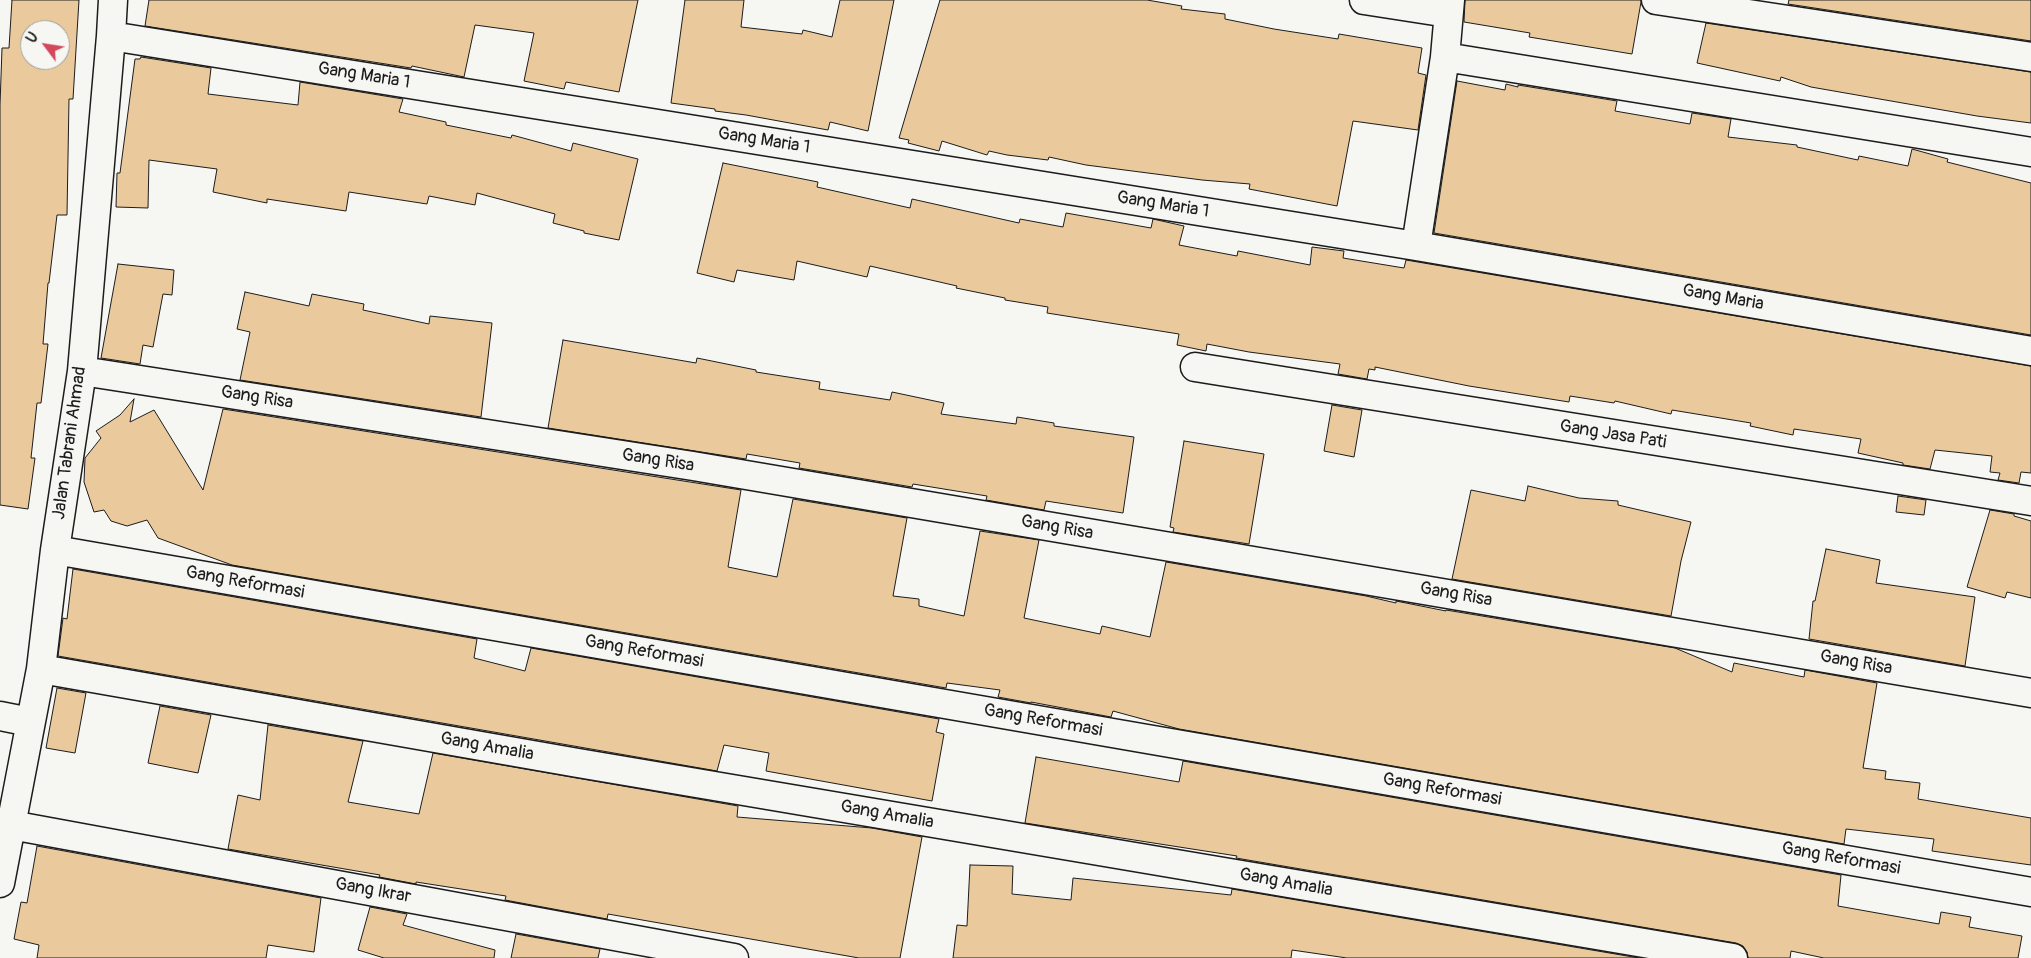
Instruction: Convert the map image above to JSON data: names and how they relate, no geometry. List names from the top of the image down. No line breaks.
{"streets":{"street":["Gang Maria 1","Gang Maria","Gang Risa","Gang Jasa Pati","Jalan Tabrani Ahmad","Gang Reformasi","Gang Amalia","Gang Ikrar"]},"crossings":[["Gang Maria 1","Gang Maria"],["Gang Maria 1","Jalan Tabrani Ahmad"],["Gang Risa","Jalan Tabrani Ahmad"],["Jalan Tabrani Ahmad","Gang Reformasi"],["Jalan Tabrani Ahmad","Gang Amalia"],["Jalan Tabrani Ahmad","Gang Ikrar"]],"north":"top left"}
